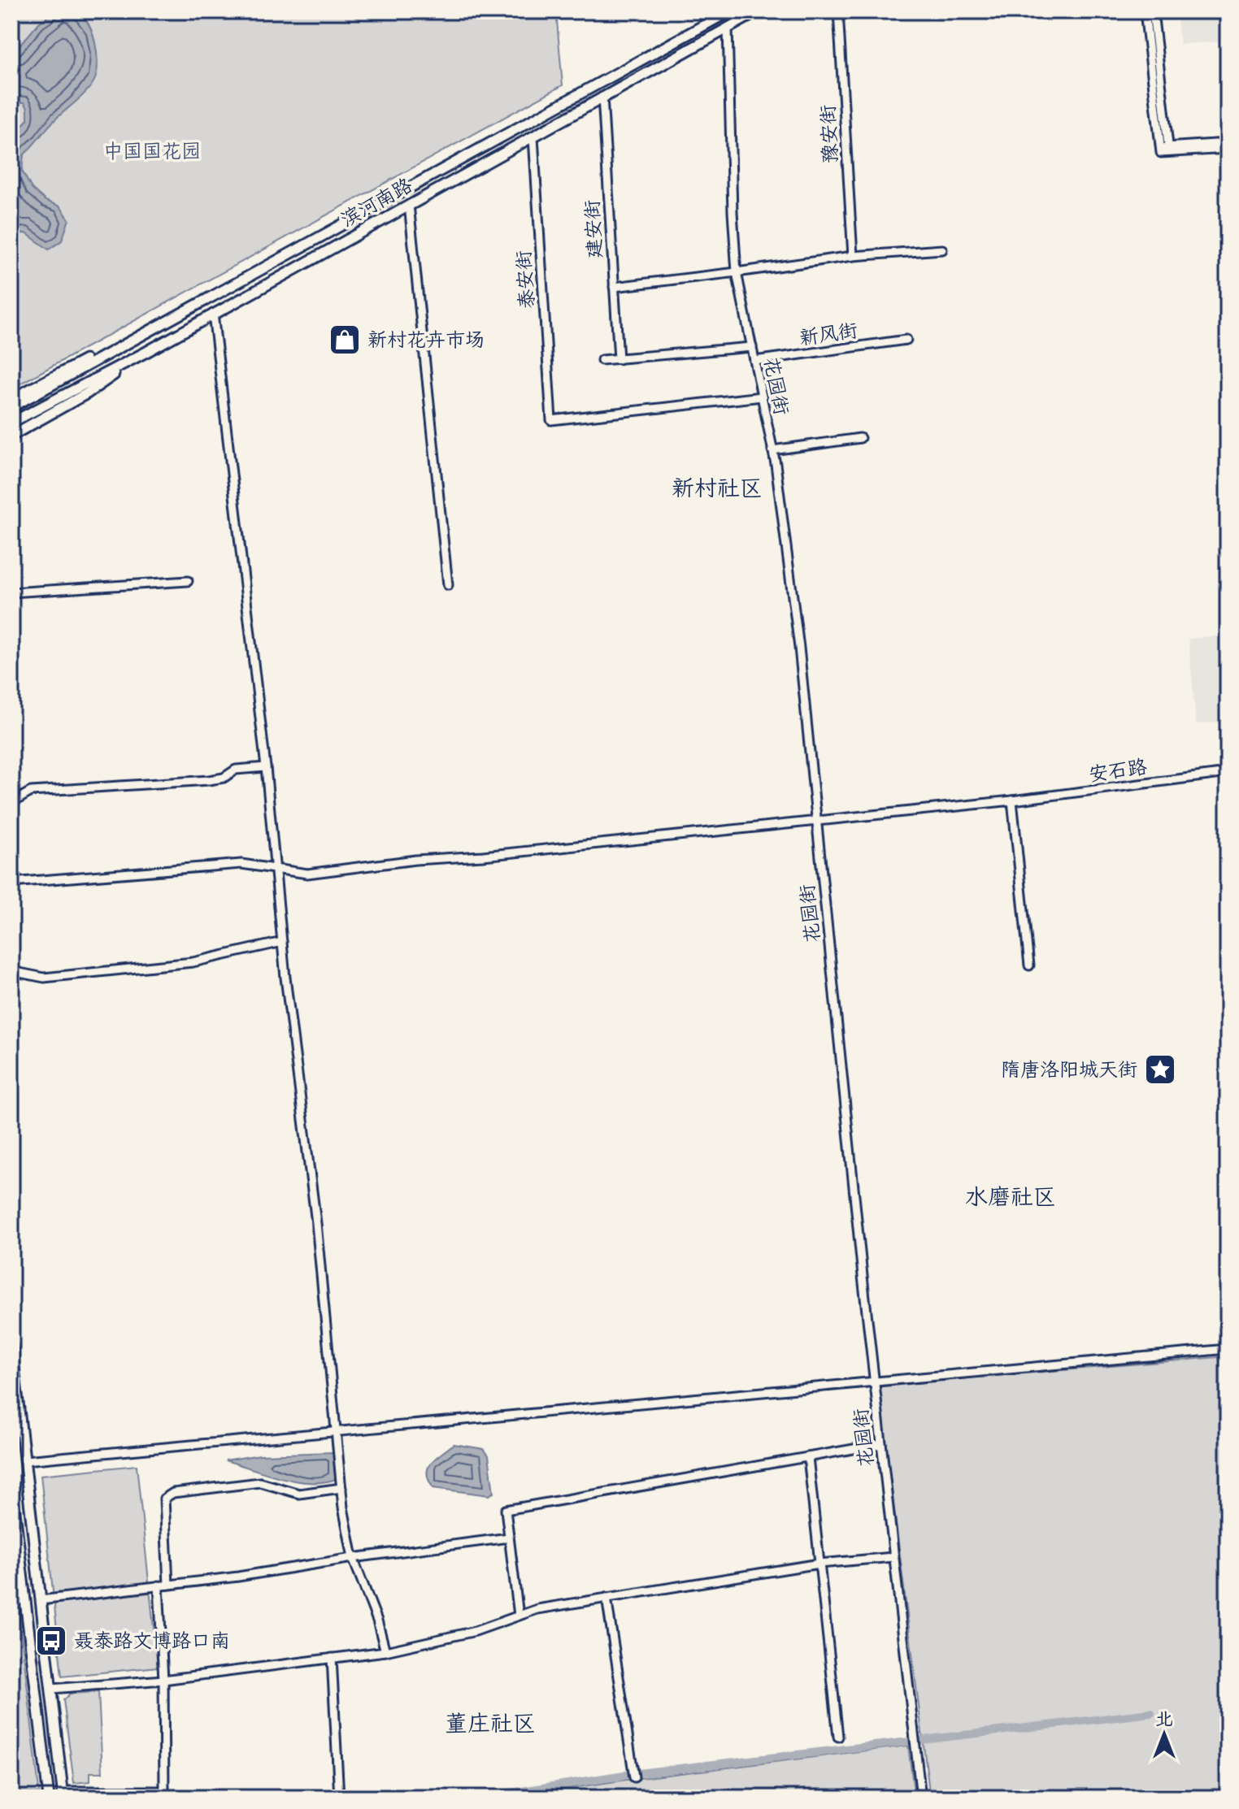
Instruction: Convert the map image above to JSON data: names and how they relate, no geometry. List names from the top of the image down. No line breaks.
{"streets":{"main road":["滨河南路"],"street":["豫安街","建安街","泰安街","新风街","花园街","安石路"]},"crossings":[["滨河南路","建安街"],["滨河南路","泰安街"],["滨河南路","花园街"],["泰安街","花园街"],["新风街","花园街"],["花园街","安石路"]],"districts":["新村社区","水磨社区","董庄社区"],"parks":["中国国花园"],"places":{"shop":["新村花卉市场"],"place":["隋唐洛阳城天街"],"bus stop":["聂泰路文博路口南"]},"north":"top"}
